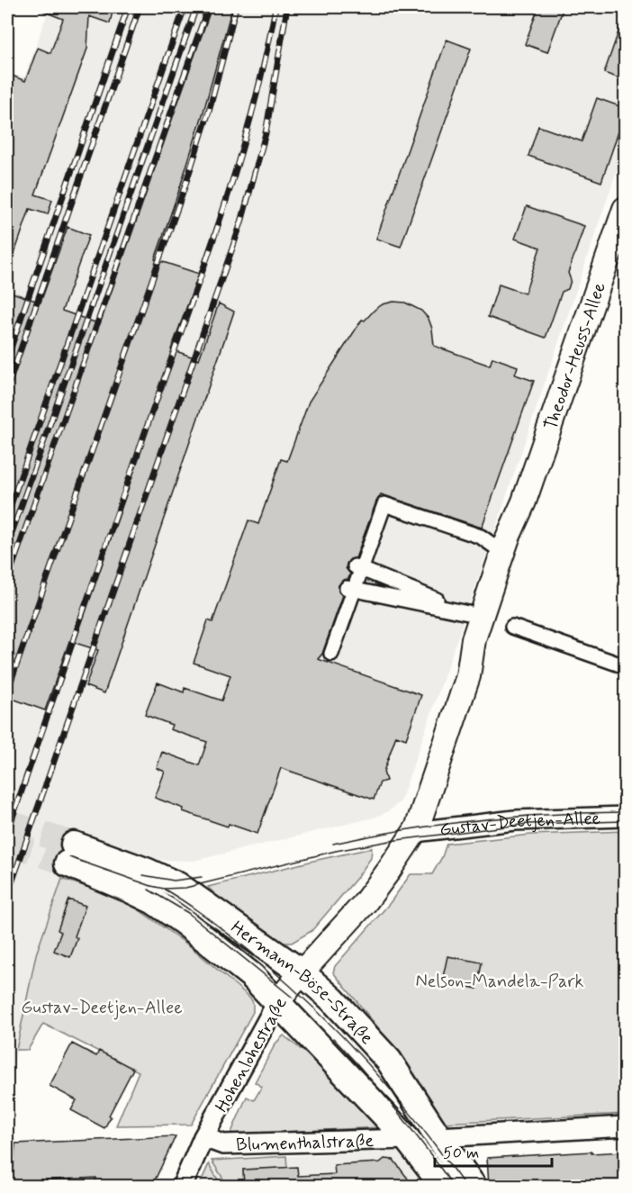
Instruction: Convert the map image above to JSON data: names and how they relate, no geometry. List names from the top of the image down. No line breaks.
{"streets":{"main road":["Hermann-Böse-Straße"],"street":["Theodor-Heuss-Allee","Gustav-Deetjen-Allee","Hohenlohestraße","Blumenthalstraße"]},"crossings":[["Theodor-Heuss-Allee","Gustav-Deetjen-Allee"],["Theodor-Heuss-Allee","Hohenlohestraße"],["Gustav-Deetjen-Allee","Hohenlohestraße"],["Hermann-Böse-Straße","Hohenlohestraße"],["Hermann-Böse-Straße","Blumenthalstraße"],["Hohenlohestraße","Blumenthalstraße"]],"parks":["Nelson-Mandela-Park","Gustav-Deetjen-Allee"],"scale_bar":"50 m"}
